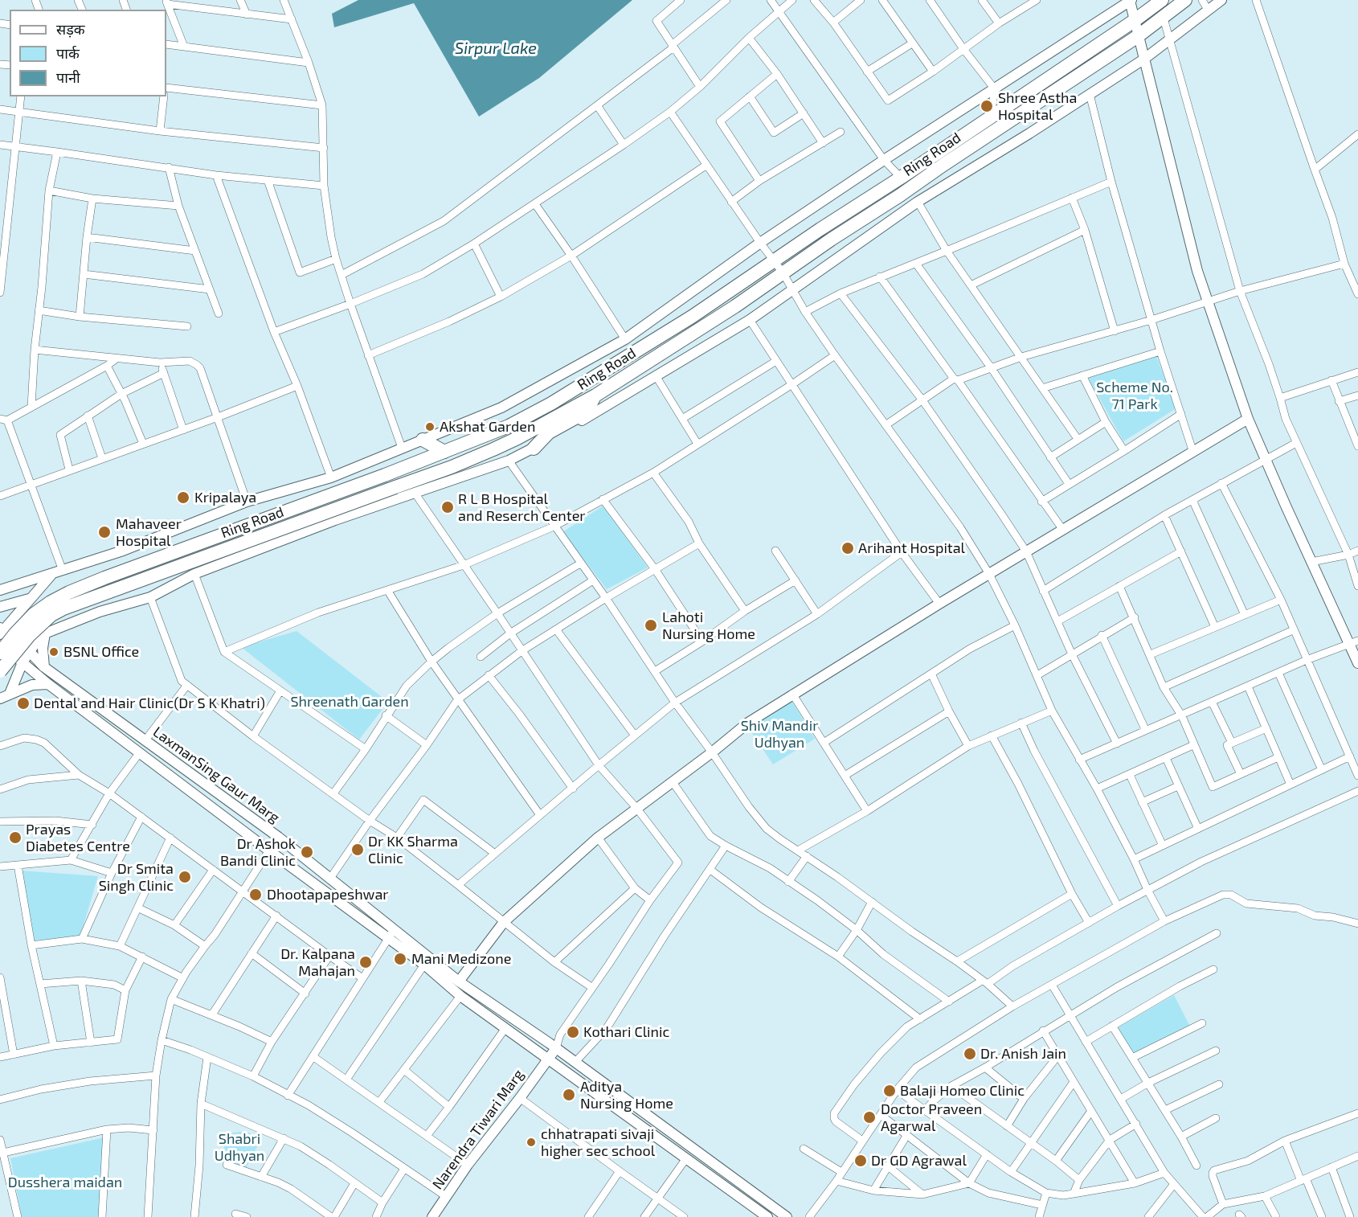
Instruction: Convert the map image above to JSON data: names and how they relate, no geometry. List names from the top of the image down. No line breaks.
{"streets":{"highway":["Ring Road"],"street":["LaxmanSing Gaur Marg","Narendra Tiwari Marg"]},"crossings":[["LaxmanSing Gaur Marg","Narendra Tiwari Marg"]],"water":["Sirpur Lake"],"parks":["Scheme No. 71 Park","Shreenath Garden","Shiv Mandir Udhyan","Shabri Udhyan","Dusshera maidan"],"places":["Shree Astha Hospital","Akshat Garden","Kripalaya","R L B Hospital and Reserch Center","Mahaveer Hospital","Arihant Hospital","Lahoti Nursing Home","BSNL Office","Dental and Hair Clinic(Dr S K Khatri)","Prayas Diabetes Centre","Dr KK Sharma Clinic","Dr Ashok Bandi Clinic","Dr Smita Singh Clinic","Dhootapapeshwar","Mani Medizone","Dr. Kalpana Mahajan","Kothari Clinic","Dr. Anish Jain","Balaji Homeo Clinic","Aditya Nursing Home","Doctor Praveen Agarwal","chhatrapati sivaji higher sec school","Dr GD Agrawal"],"legend":["सड़क","पार्क","पानी"]}
